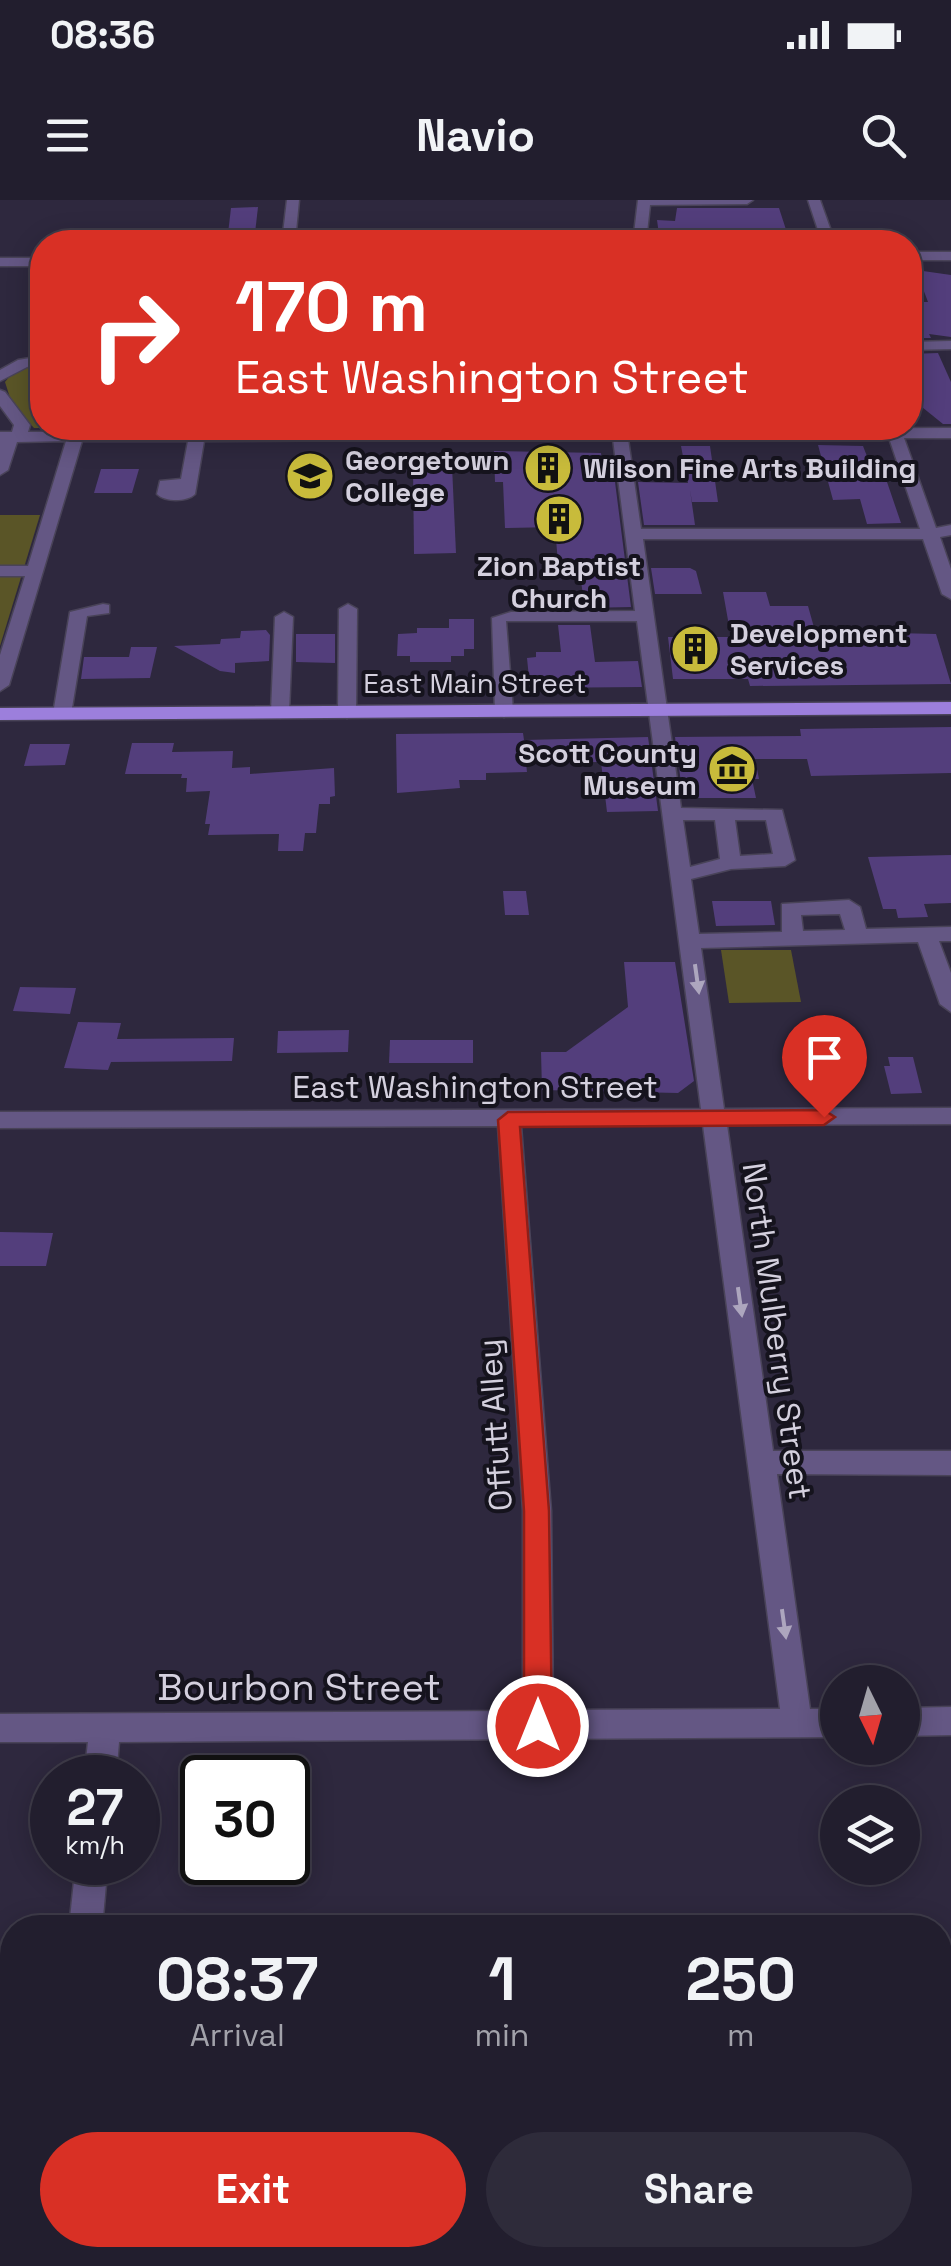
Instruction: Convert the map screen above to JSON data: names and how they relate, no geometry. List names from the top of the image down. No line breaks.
{"streets":{"main road":["East Main Street"],"street":["East Washington Street","North Mulberry Street","Offutt Alley","Bourbon Street"]},"crossings":[["East Main Street","North Mulberry Street"],["East Washington Street","North Mulberry Street"],["East Washington Street","Offutt Alley"],["North Mulberry Street","Bourbon Street"],["Offutt Alley","Bourbon Street"]],"one_way":["North Mulberry Street"],"places":{"building":["Wilson Fine Arts Building","Zion Baptist Church","Development Services"],"school or university":["Georgetown College"],"museum":["Scott County Museum"]},"north":"bottom","page":{"status":"08:36","header":"Navio","turn":["170 m","East Washington Street"],"speed":"27 km/h","limit":"30","eta":["08:37","Arrival","1","min","250","m"],"buttons":["Exit","Share"]}}
